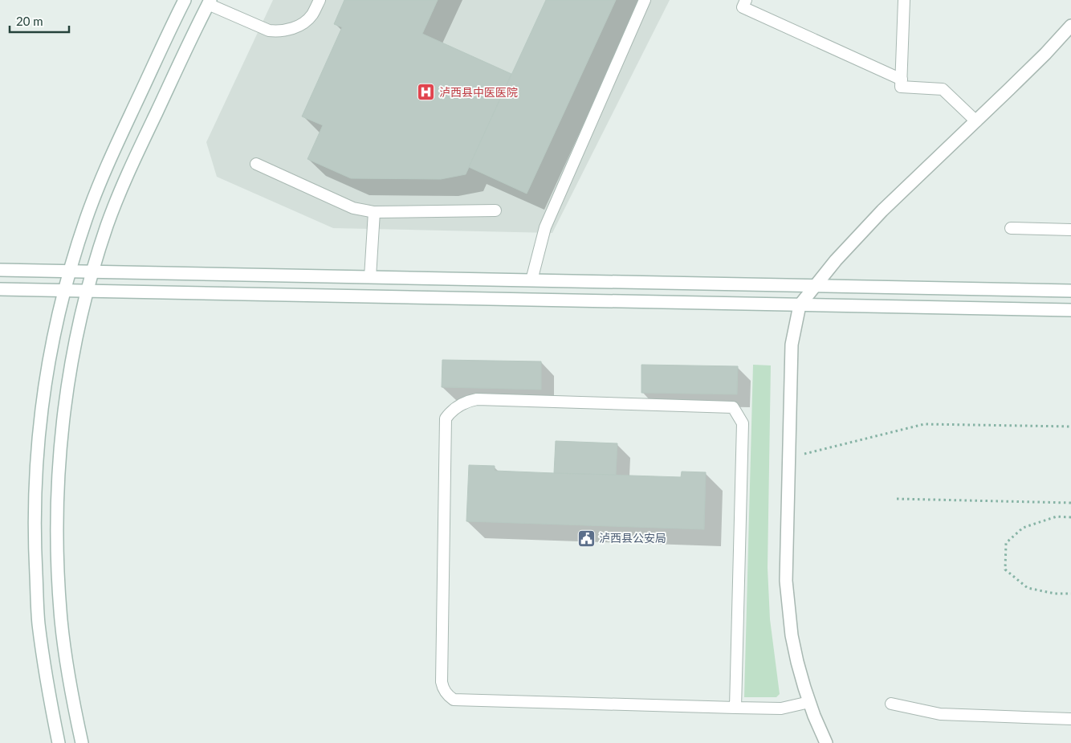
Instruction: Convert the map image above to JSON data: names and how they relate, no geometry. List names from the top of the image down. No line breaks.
{"places":{"hospital":["泸西县中医医院"],"public building":["泸西县公安局"]},"scale_bar":"20 m"}
